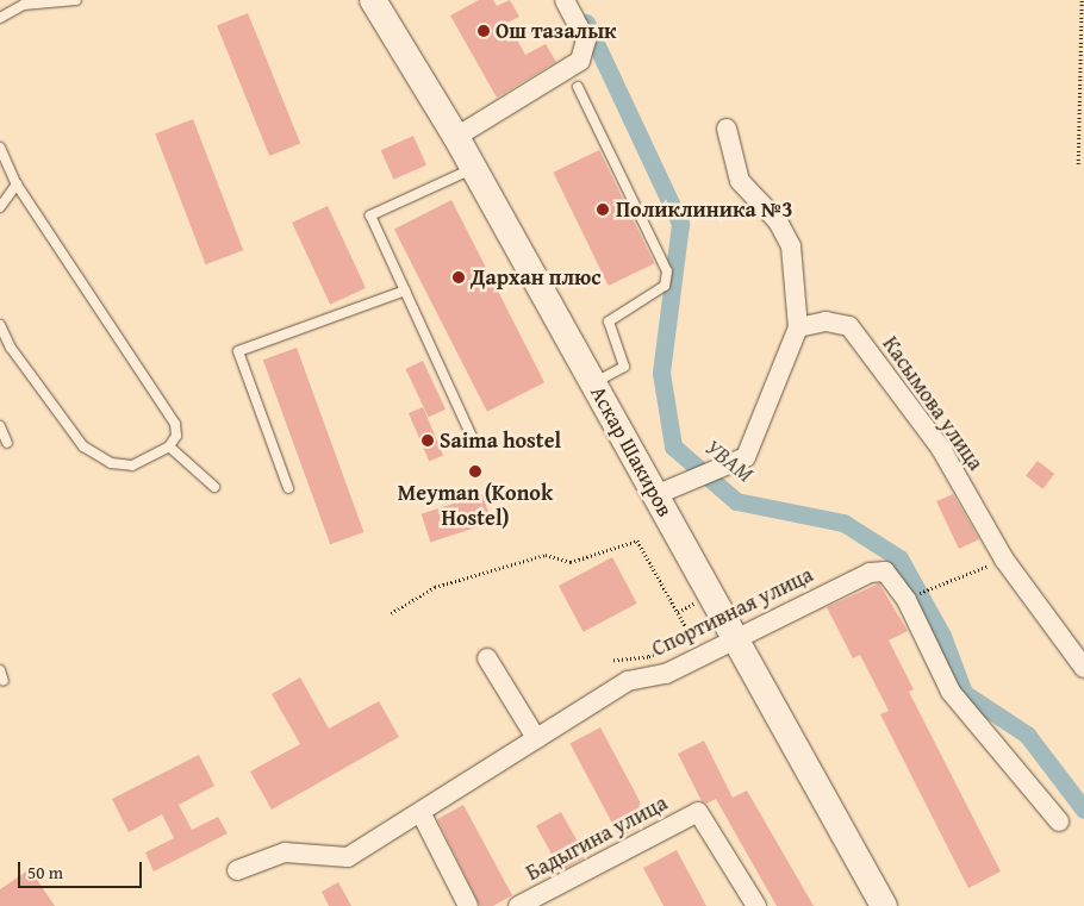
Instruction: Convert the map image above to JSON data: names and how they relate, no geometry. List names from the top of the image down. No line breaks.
{"streets":{"main road":["Аскар Шакиров"],"street":["Касымова улица","Спортивная улица","Бадыгина улица"]},"crossings":[["Аскар Шакиров","Спортивная улица"]],"water":["УВАМ"],"places":["Ош тазалык","Поликлиника №3","Дархан плюс","Saima hostel","Meyman (Konok Hostel)"],"scale_bar":"50 m"}
